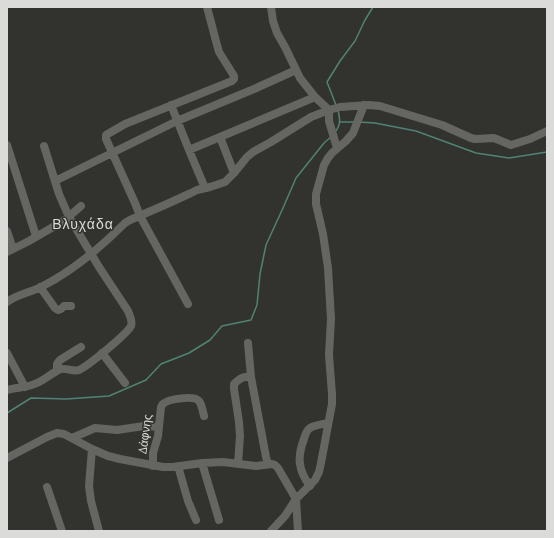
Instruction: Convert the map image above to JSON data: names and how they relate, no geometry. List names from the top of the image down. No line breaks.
{"streets":{"street":["Δάφνης"]},"districts":["Βλυχάδα"]}
